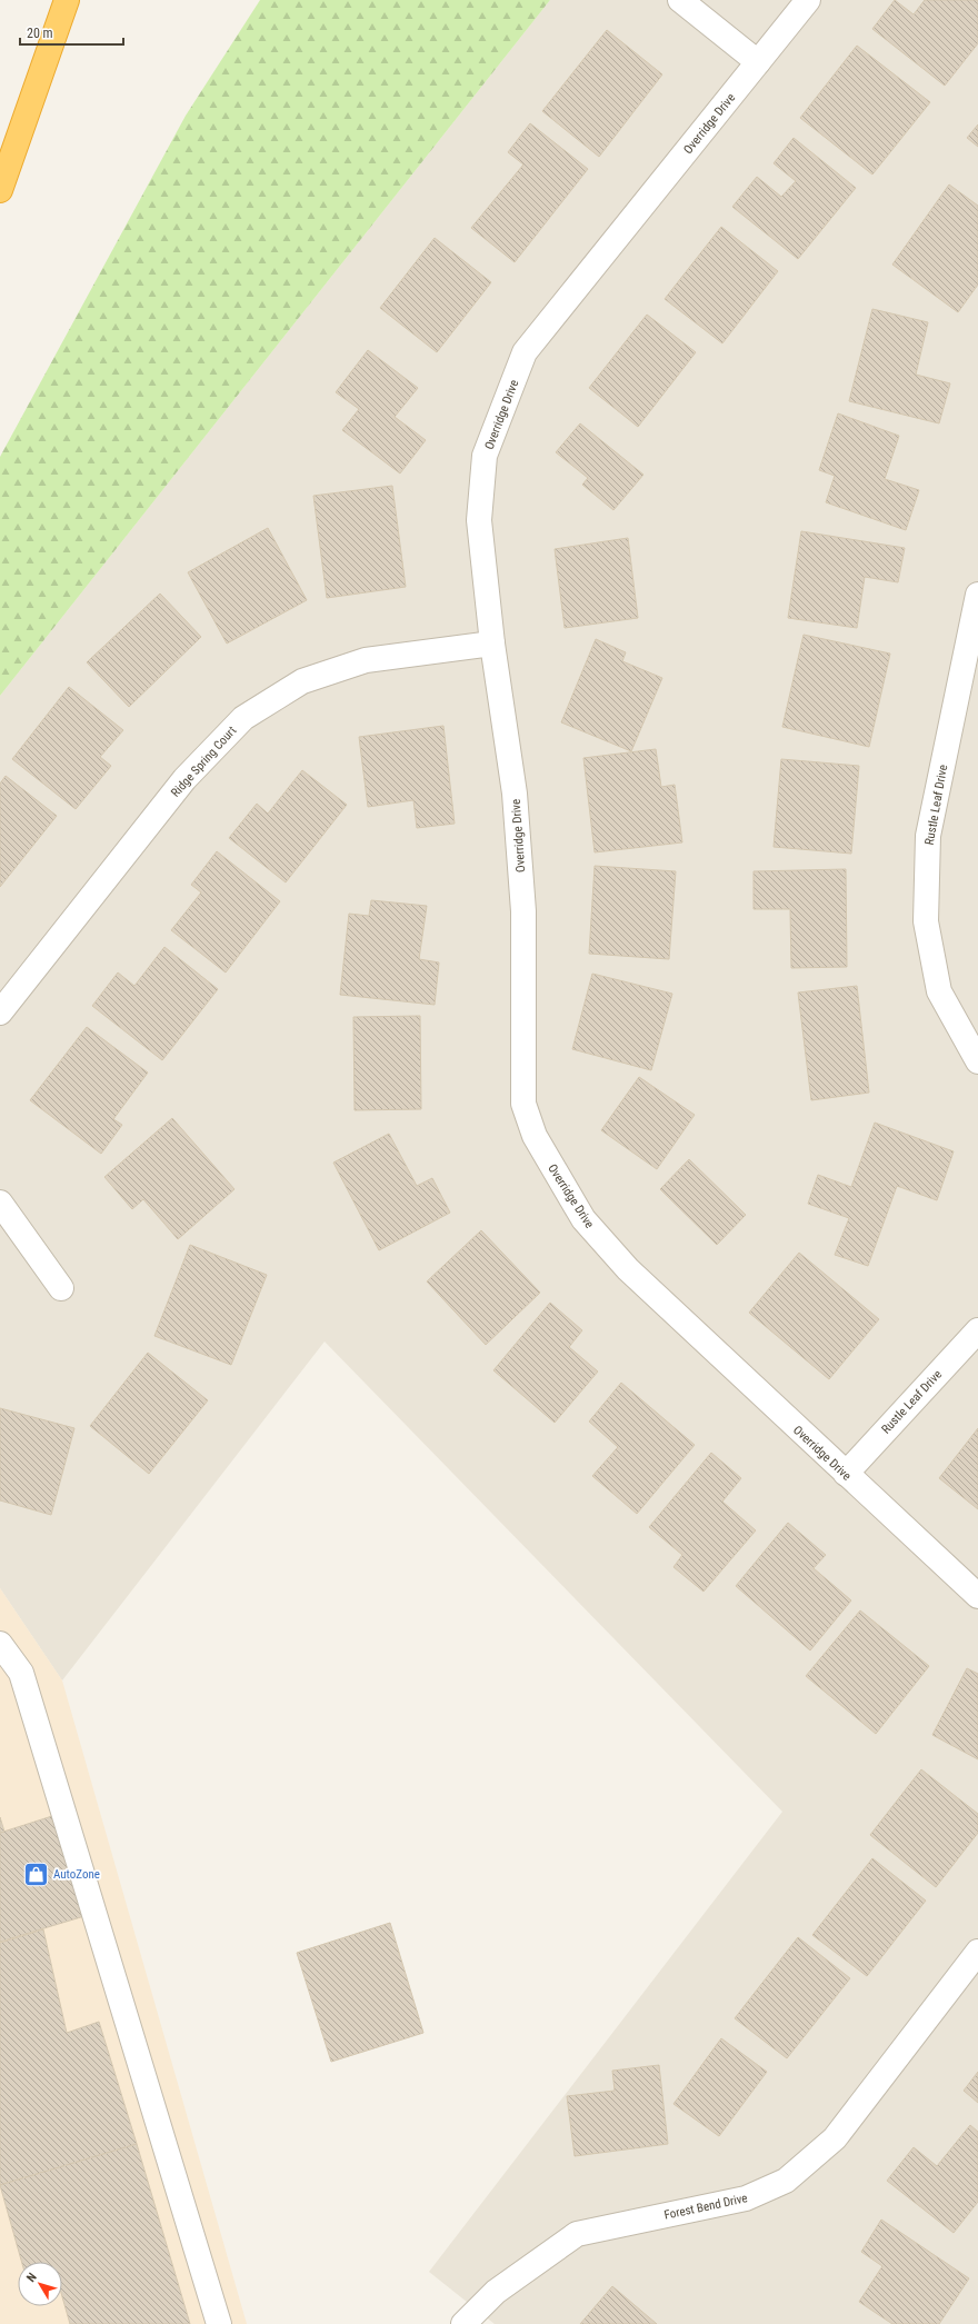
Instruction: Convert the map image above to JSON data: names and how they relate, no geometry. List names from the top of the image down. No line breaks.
{"streets":{"street":["Overridge Drive","Ridge Spring Court","Rustle Leaf Drive","Forest Bend Drive"]},"crossings":[["Overridge Drive","Ridge Spring Court"],["Overridge Drive","Rustle Leaf Drive"]],"places":{"shop":["AutoZone"]},"scale_bar":"20 m","north":"top left"}
